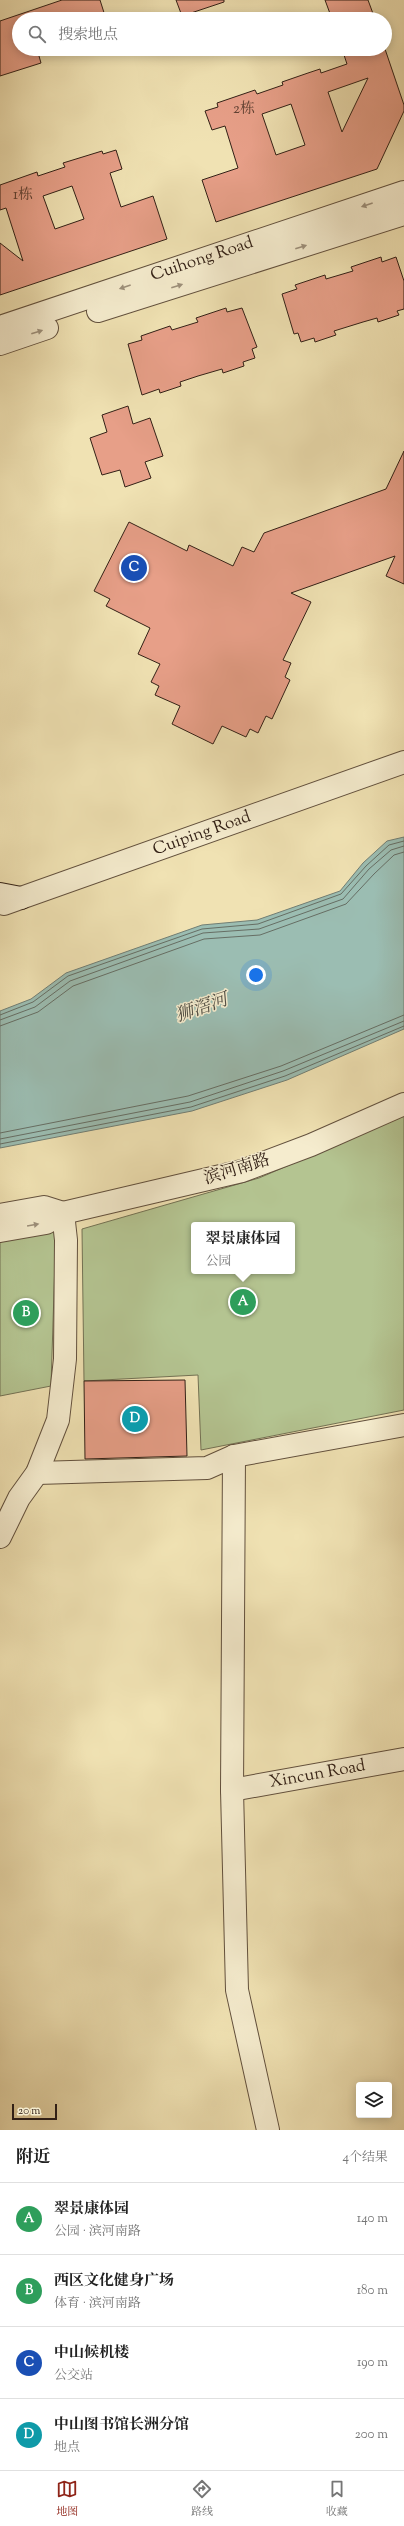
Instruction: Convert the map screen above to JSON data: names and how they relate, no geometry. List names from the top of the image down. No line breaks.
{"streets":{"street":["Cuihong Road","Cuiping Road","滨河南路","Xincun Road"]},"water":["狮滘河"],"house_numbers":["2栋","1栋"],"scale_bar":"20 m","page":{"search":"搜索地点","pins":["C","A","B","D"],"popup":["翠景康体园","公园"],"scale":"20 m","heading":["附近","4个结果"],"list":[{"mark":"A","name":"翠景康体园","note":"公园 · 滨河南路","value":"140 m"},{"mark":"B","name":"西区文化健身广场","note":"体育 · 滨河南路","value":"180 m"},{"mark":"C","name":"中山候机楼","note":"公交站","value":"190 m"},{"mark":"D","name":"中山图书馆长洲分馆","note":"地点","value":"200 m"}],"nav":["地图","路线","收藏"]}}
